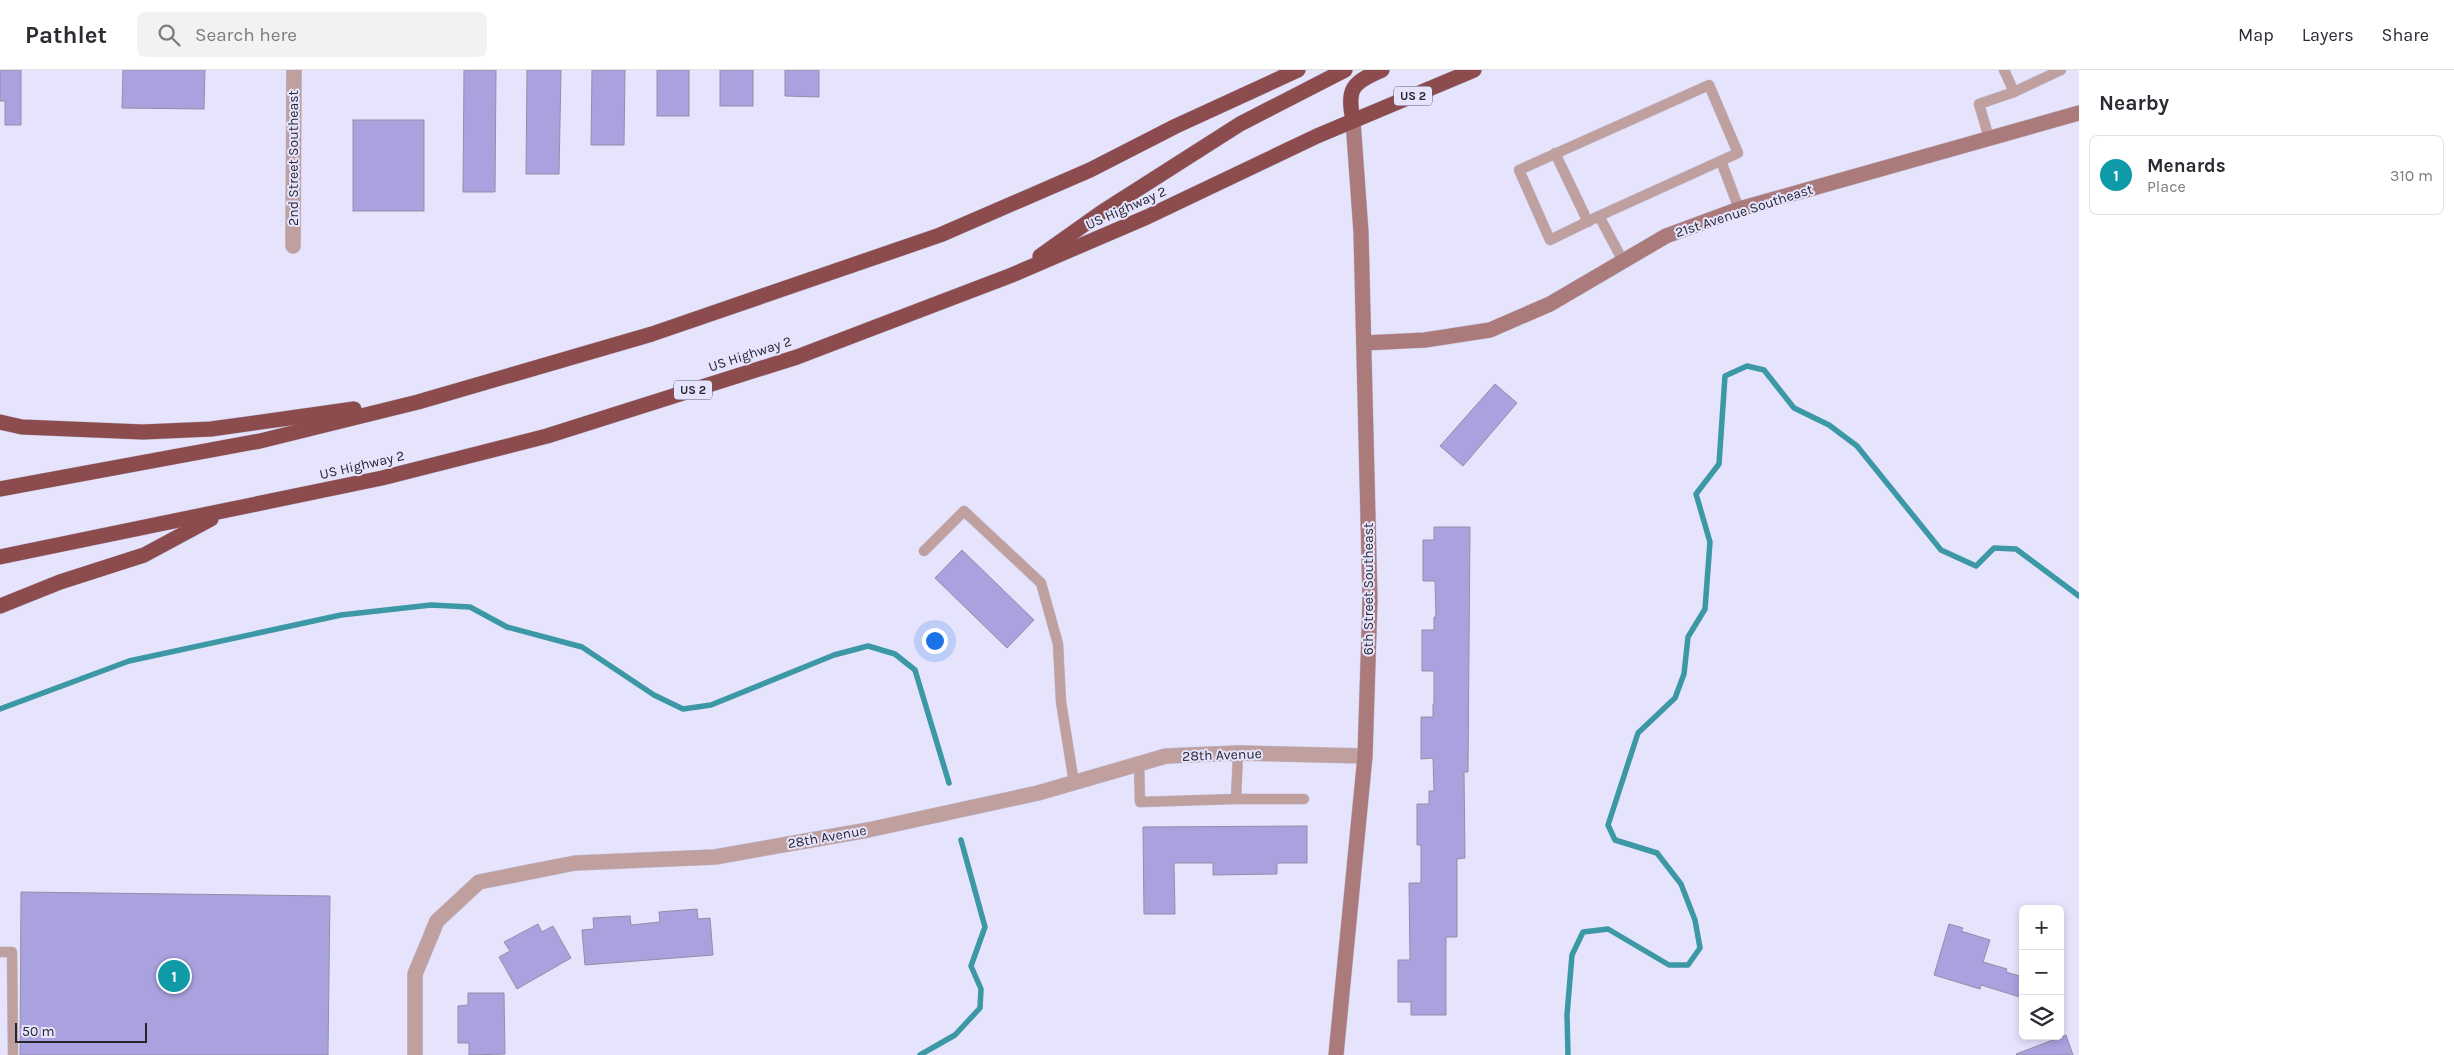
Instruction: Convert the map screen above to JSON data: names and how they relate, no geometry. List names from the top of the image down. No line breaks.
{"streets":{"highway":["US 2","US Highway 2"],"street":["2nd Street Southeast","21st Avenue Southeast","6th Street Southeast","28th Avenue"]},"crossings":[["US Highway 2","6th Street Southeast"],["21st Avenue Southeast","6th Street Southeast"],["6th Street Southeast","28th Avenue"]],"scale_bar":"50 m","page":{"header":"Pathlet","search":"Search here","nav":["Map","Layers","Share"],"heading":"Nearby","list":[{"mark":"1","name":"Menards","note":"Place","value":"310 m"}],"map_buttons":["+","−"],"pins":"1","scale":"50 m"}}
